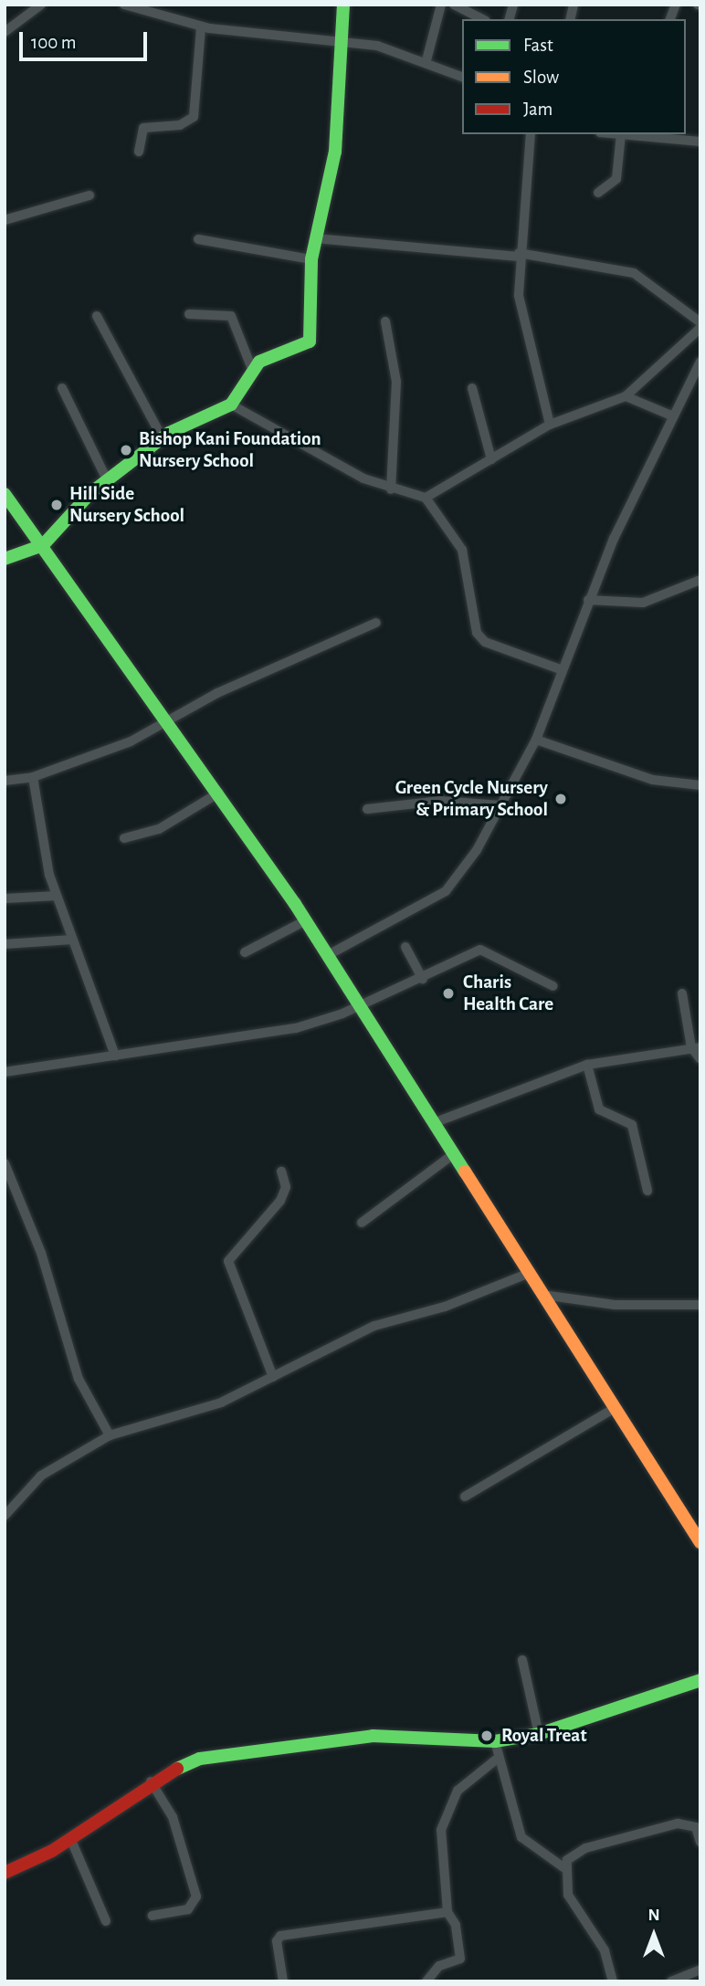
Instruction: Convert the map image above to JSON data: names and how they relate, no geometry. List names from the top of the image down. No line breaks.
{"places":["Bishop Kani Foundation Nursery School","Hill Side Nursery School","Green Cycle Nursery & Primary School","Charis Health Care","Royal Treat"],"legend":["Fast","Slow","Jam"],"scale_bar":"100 m","north":"top"}
